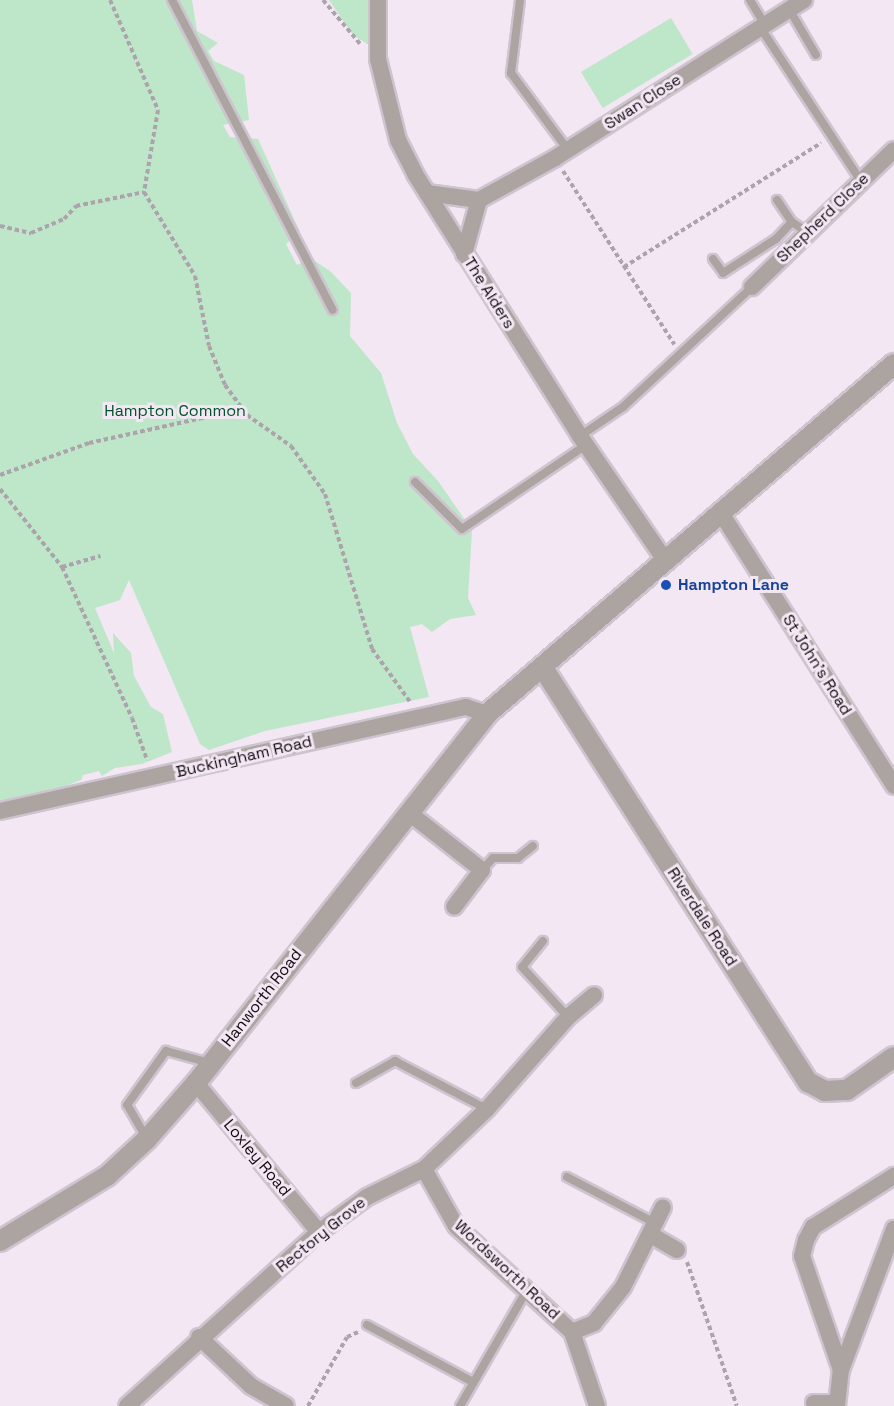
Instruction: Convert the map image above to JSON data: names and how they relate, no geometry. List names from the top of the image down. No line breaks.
{"streets":{"street":["Swan Close","Shepherd Close","The Alders","St John's Road","Buckingham Road","Riverdale Road","Hanworth Road","Loxley Road","Rectory Grove","Wordsworth Road"]},"crossings":[["Buckingham Road","Hanworth Road"],["Hanworth Road","Loxley Road"],["Loxley Road","Rectory Grove"],["Rectory Grove","Wordsworth Road"]],"parks":["Hampton Common"],"places":["Hampton Lane"]}
